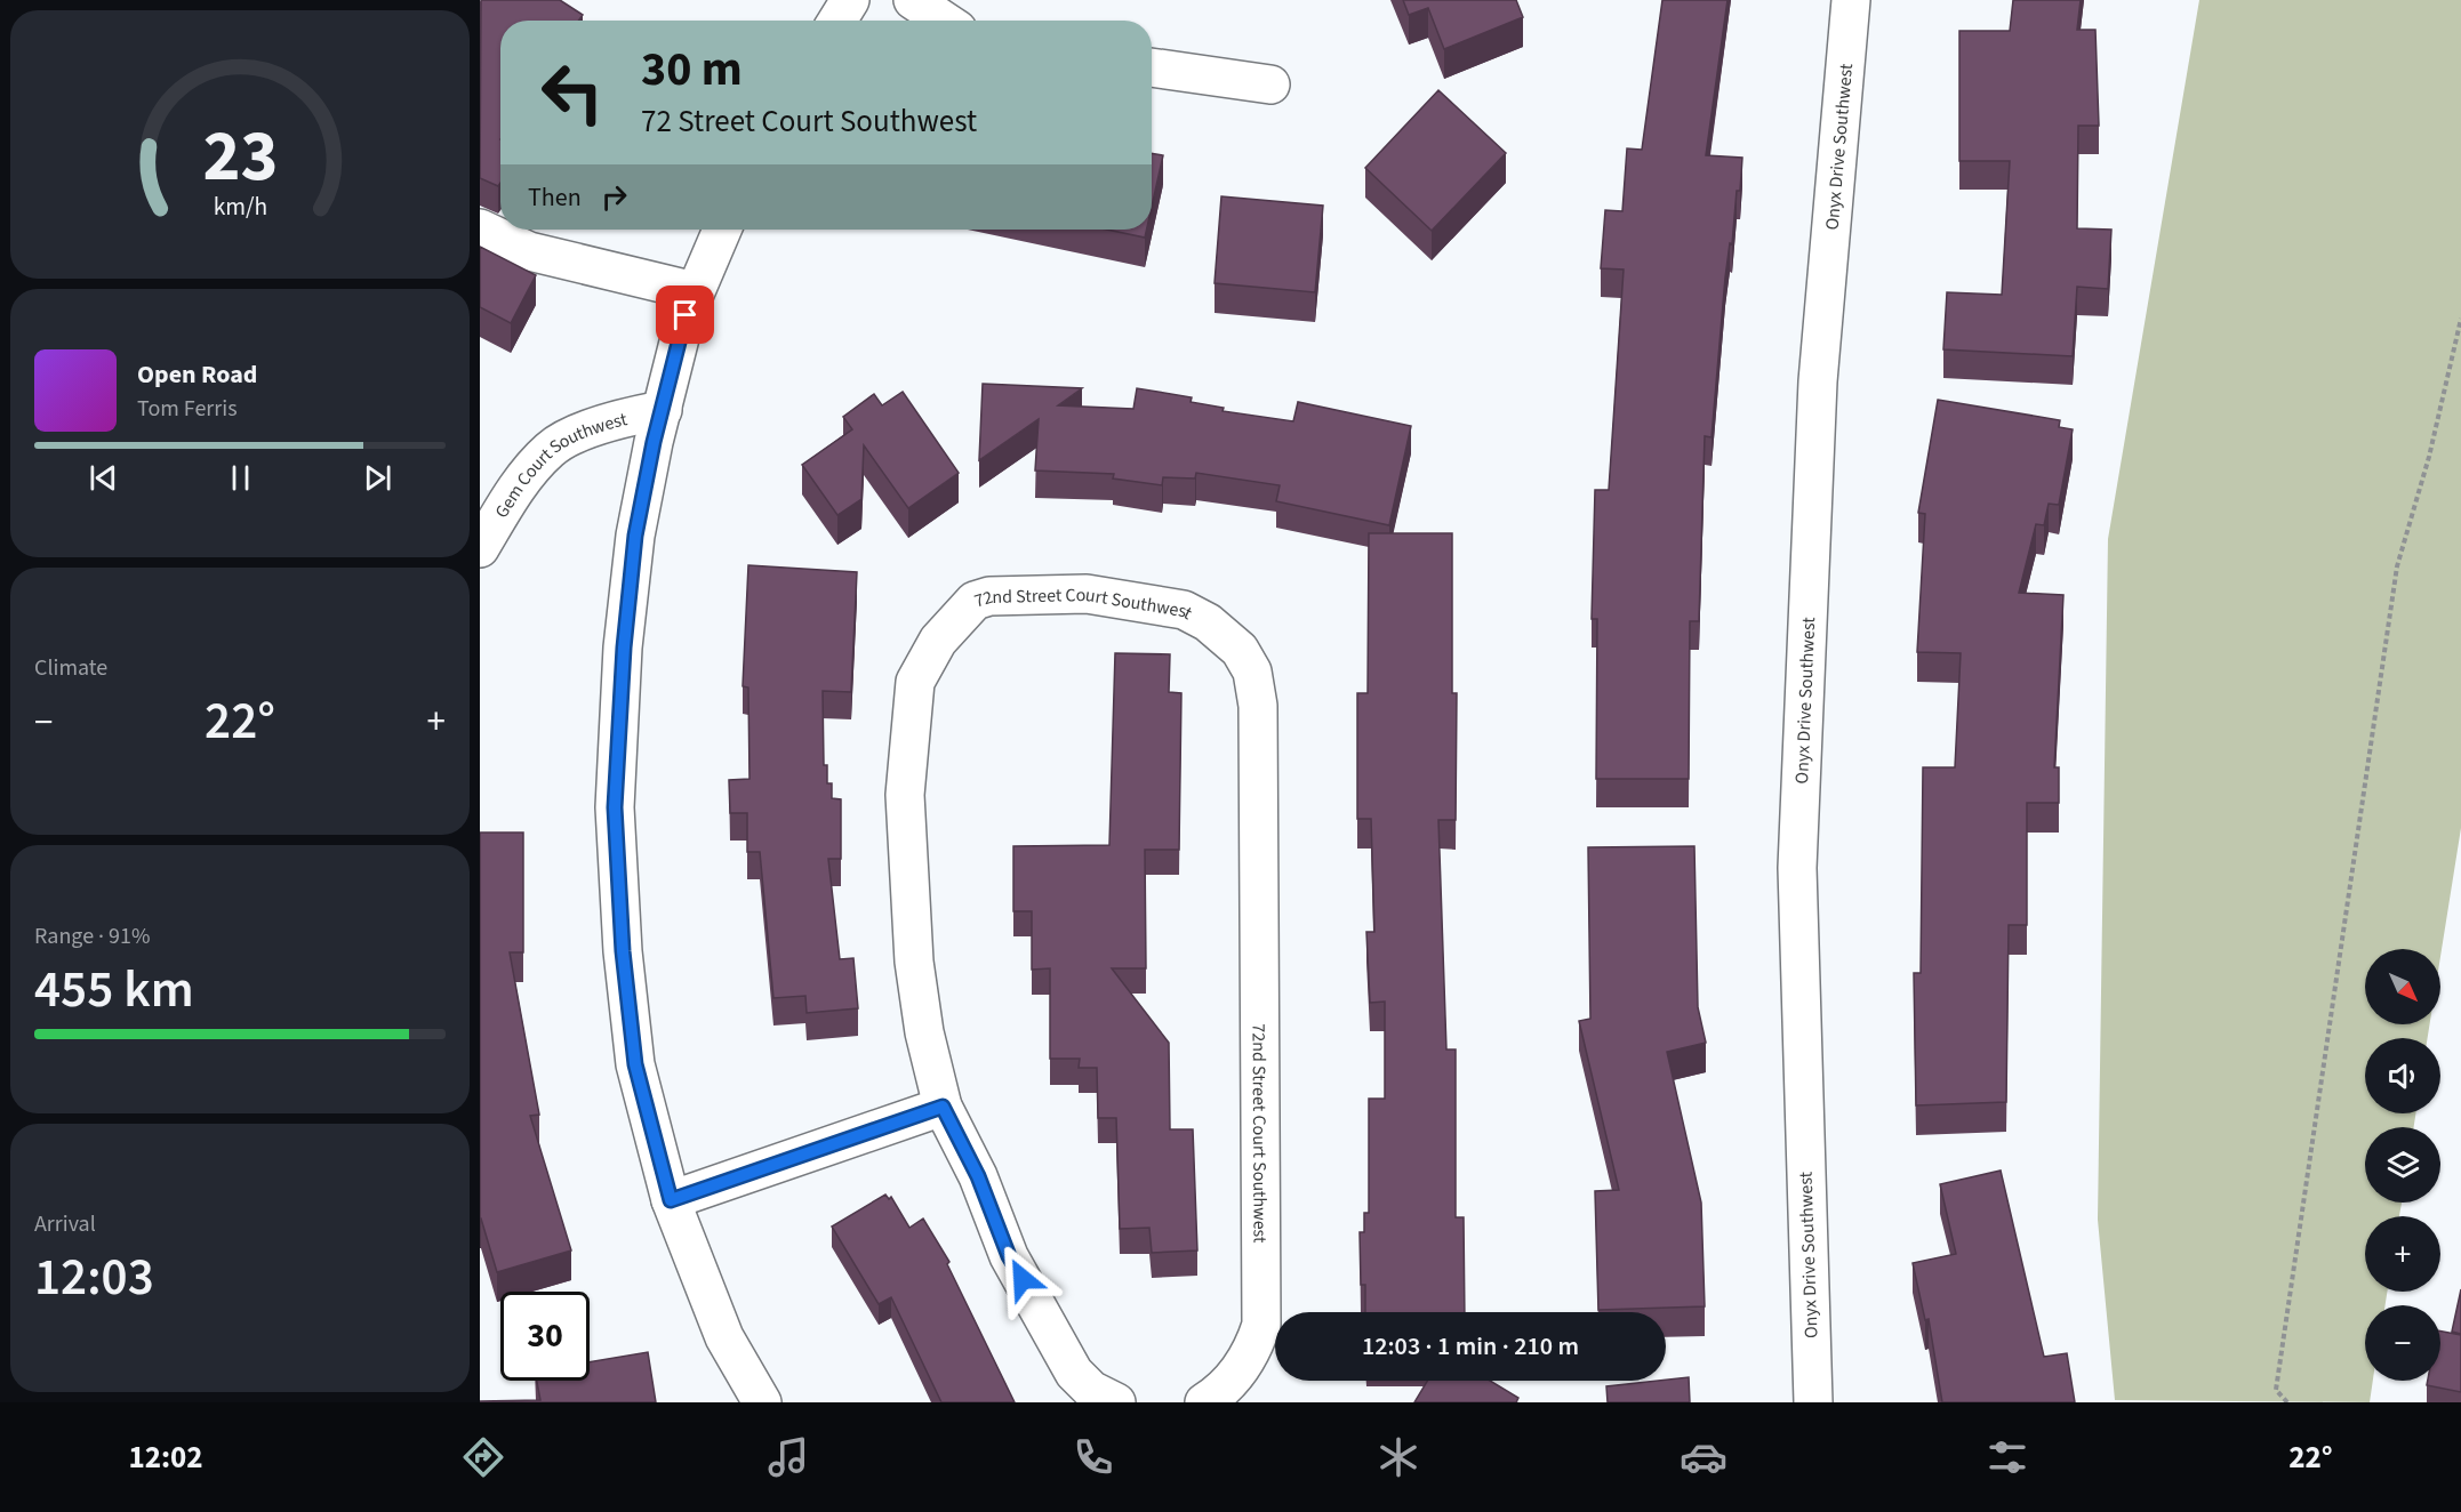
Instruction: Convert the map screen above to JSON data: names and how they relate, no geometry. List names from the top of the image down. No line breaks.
{"streets":{"street":["Onyx Drive Southwest","Gem Court Southwest","72nd Street Court Southwest"]},"north":"bottom right","page":{"turn":["30 m","72 Street Court Southwest"],"then":"Then","song":["Open Road","Tom Ferris"],"tile":["Climate",["Range · 91%","455 km"],["Arrival","12:03"]],"heat":["−","22°","+"],"map_buttons":["+","−"],"limit":"30","trip":"12:03 · 1 min · 210 m","tabs":["12:02","22°"],"gauge":["23","km/h"]}}
